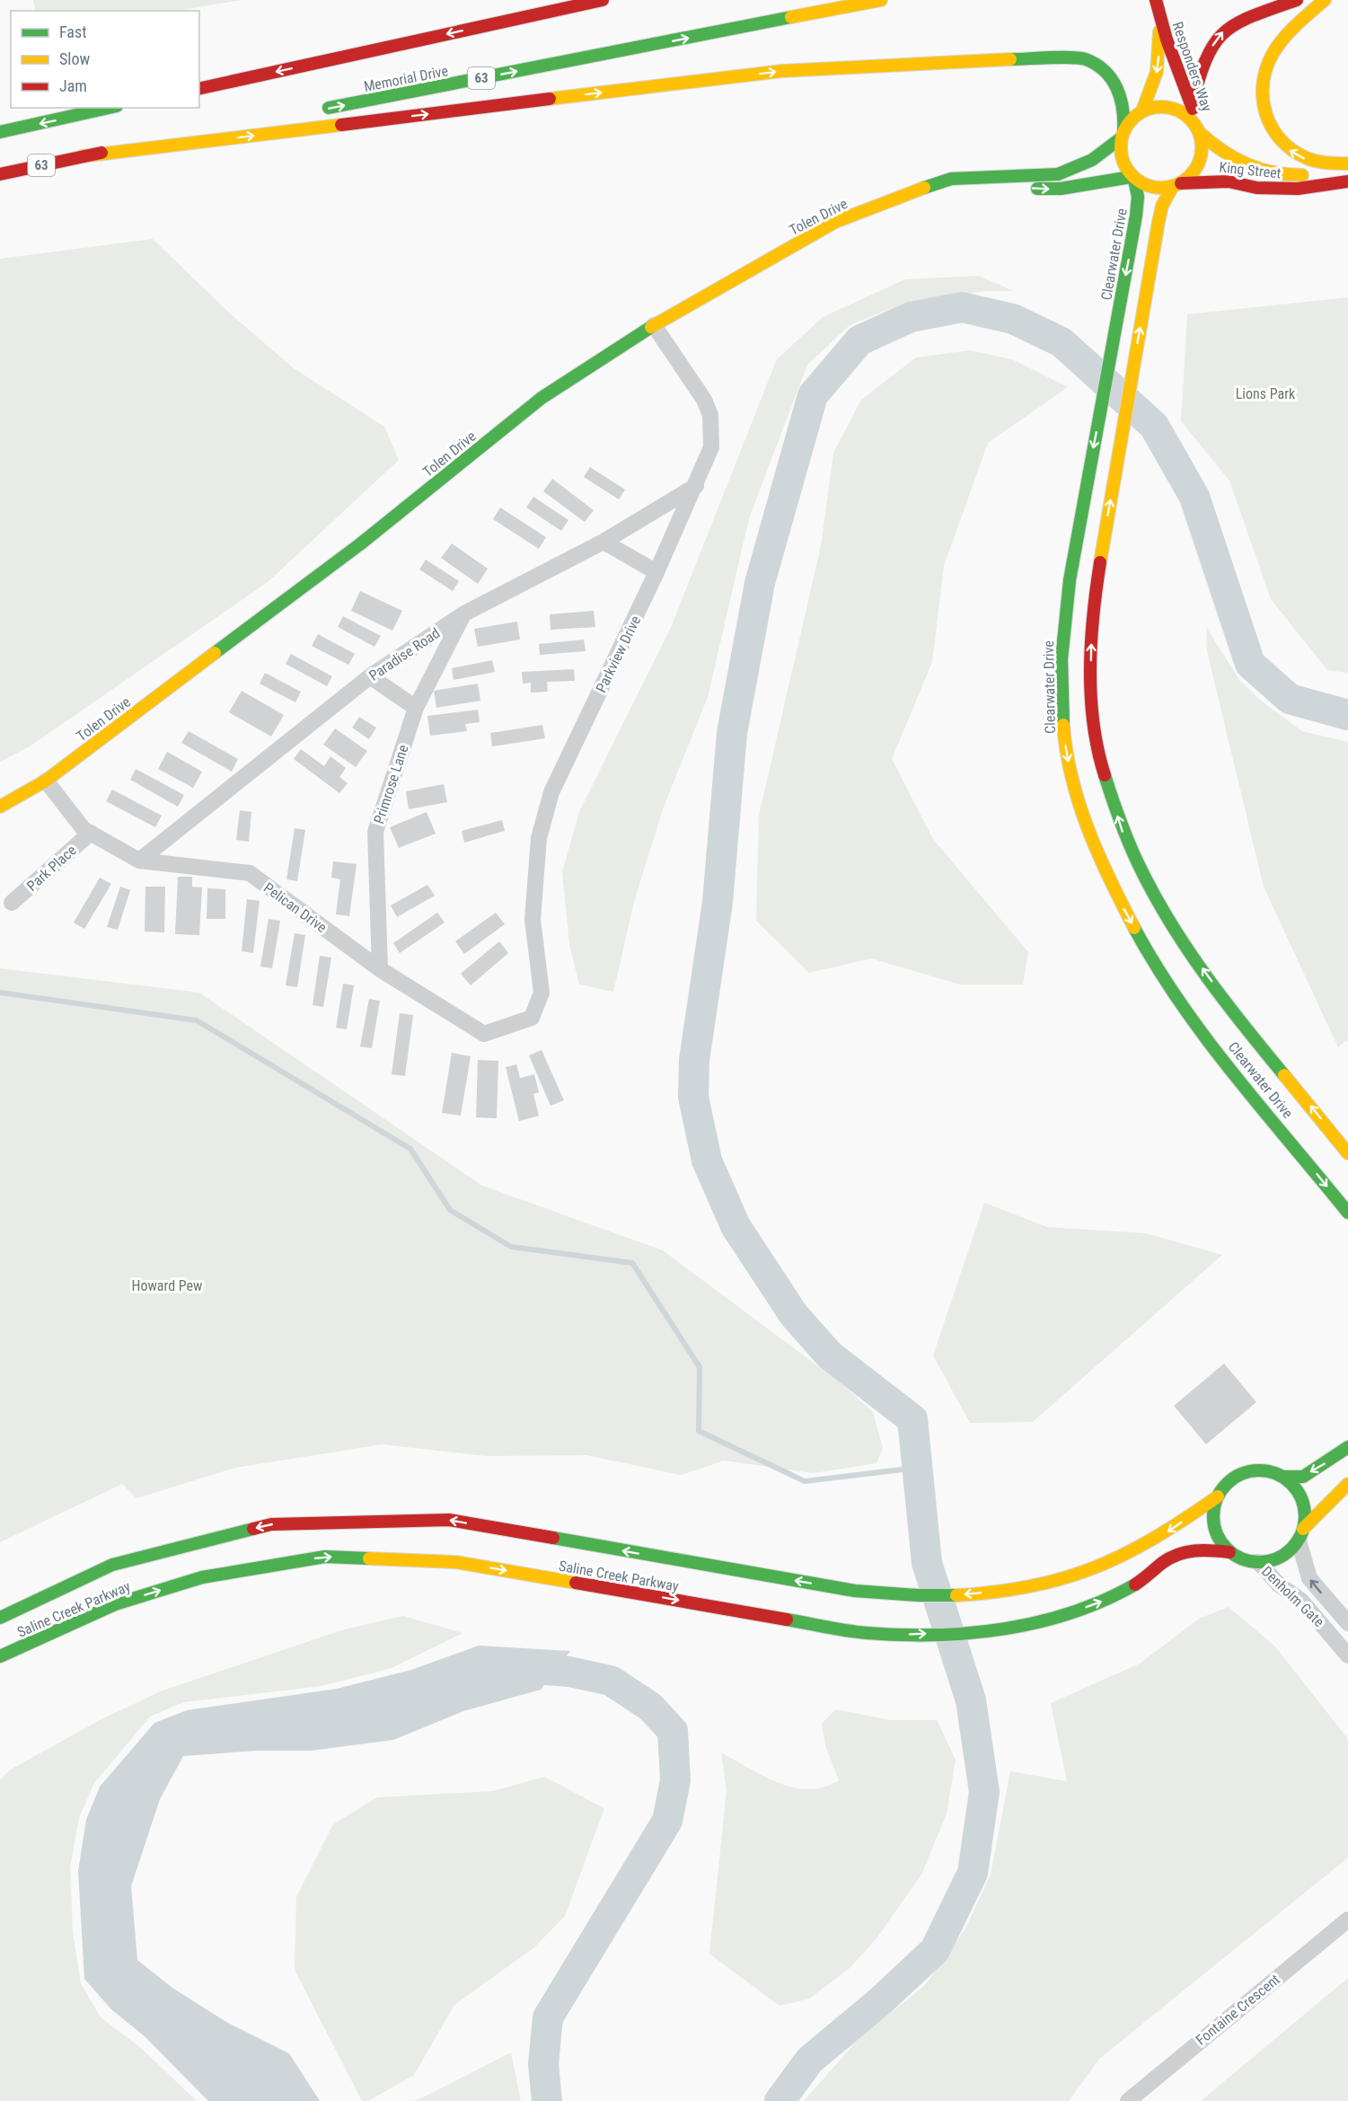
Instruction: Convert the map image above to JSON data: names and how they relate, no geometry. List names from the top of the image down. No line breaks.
{"streets":{"main road":["Responders Way","Memorial Drive","63","King Street","Tolen Drive","Clearwater Drive","Saline Creek Parkway"],"street":["Paradise Road","Parkview Drive","Primrose Lane","Park Place","Pelican Drive","Denholm Gate","Fontaine Crescent"]},"crossings":[["Responders Way","King Street"],["Responders Way","Tolen Drive"],["Responders Way","Clearwater Drive"],["King Street","Tolen Drive"],["King Street","Clearwater Drive"],["Tolen Drive","Clearwater Drive"],["Tolen Drive","Parkview Drive"],["Tolen Drive","Pelican Drive"],["Paradise Road","Parkview Drive"],["Paradise Road","Primrose Lane"],["Paradise Road","Pelican Drive"],["Parkview Drive","Pelican Drive"],["Primrose Lane","Pelican Drive"],["Park Place","Pelican Drive"],["Saline Creek Parkway","Denholm Gate"]],"one_way":["Responders Way"],"parks":["Lions Park","Howard Pew"],"legend":["Fast","Slow","Jam"]}
